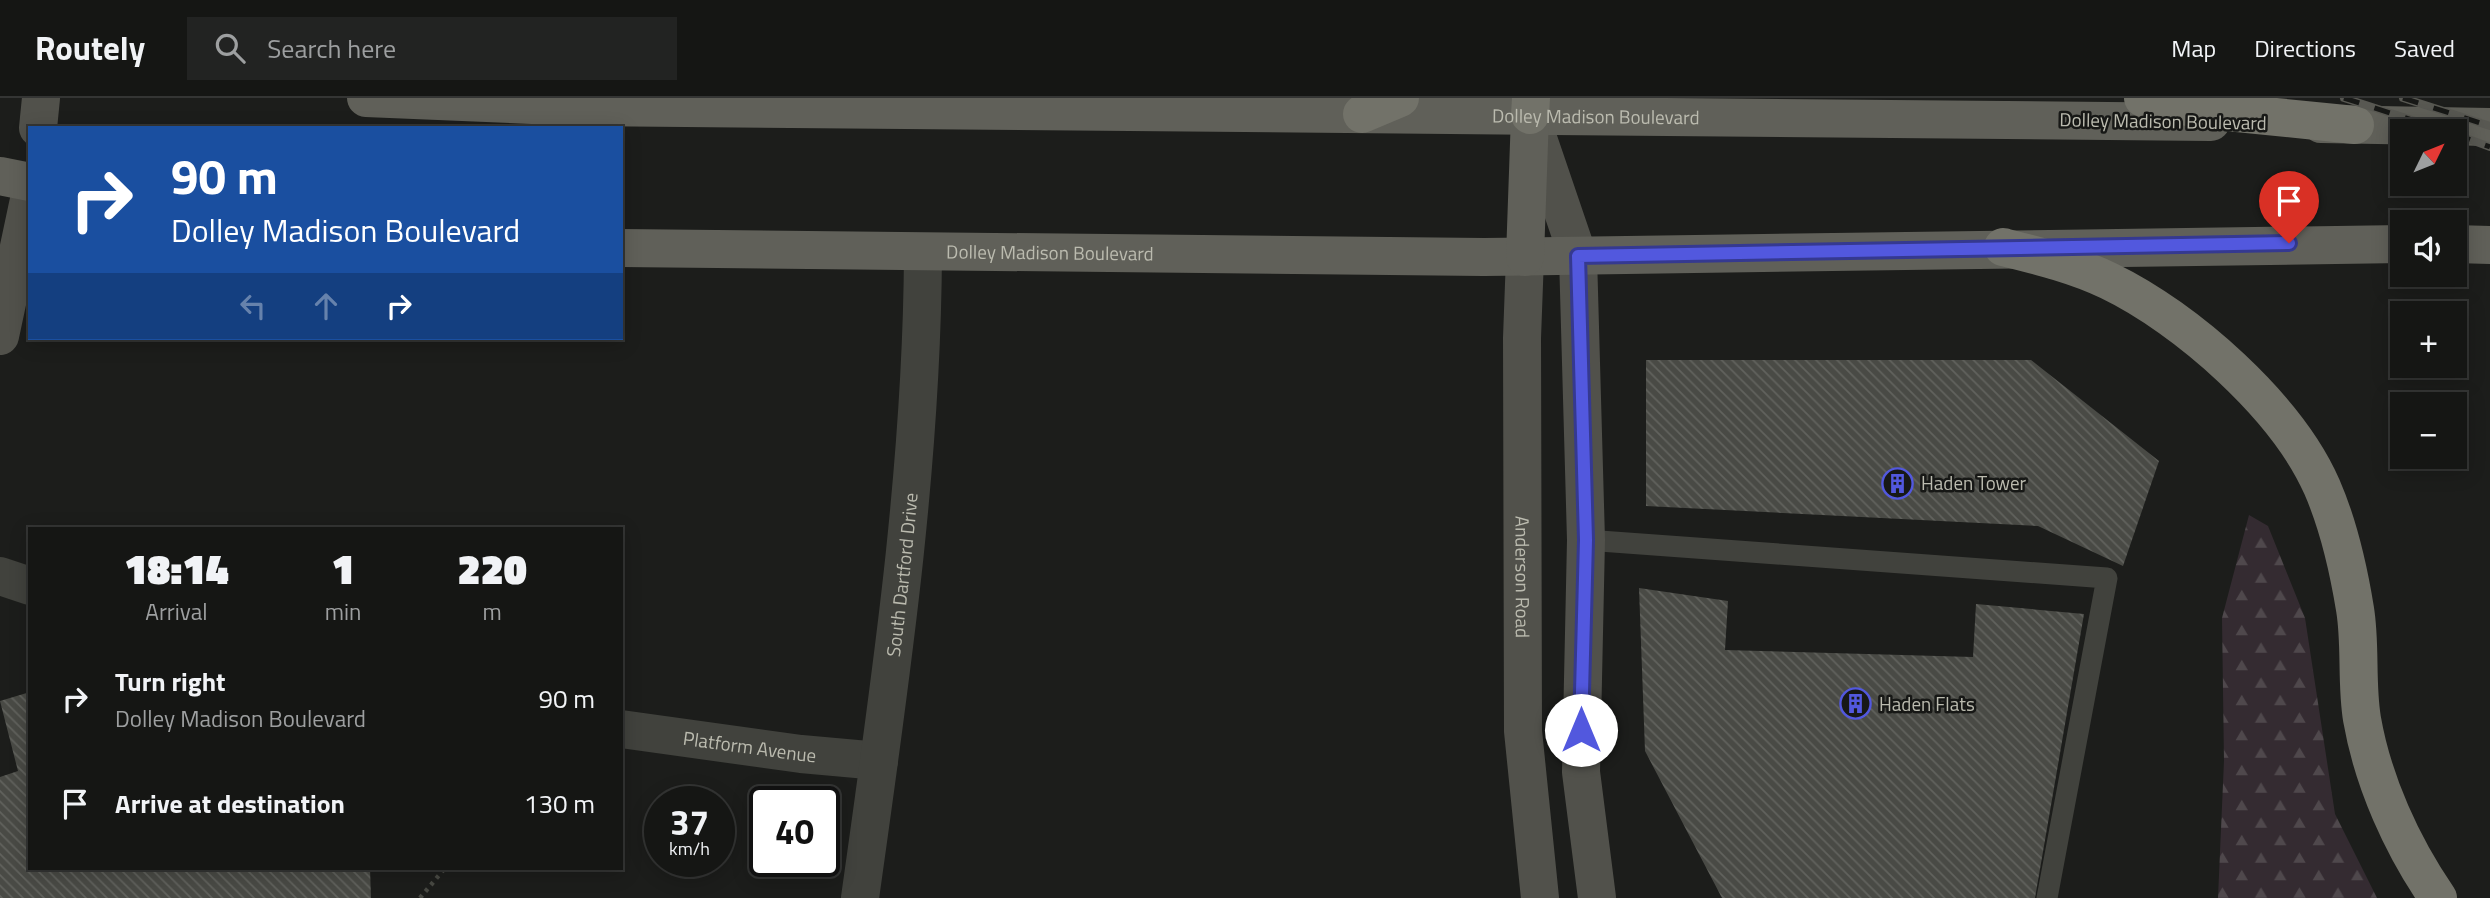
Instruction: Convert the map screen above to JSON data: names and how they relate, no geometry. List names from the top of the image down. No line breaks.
{"streets":{"main road":["Dolley Madison Boulevard"],"street":["South Dartford Drive","Anderson Road","Platform Avenue"]},"crossings":[["Dolley Madison Boulevard","South Dartford Drive"],["Dolley Madison Boulevard","Anderson Road"],["South Dartford Drive","Platform Avenue"]],"places":{"building":["Haden Tower","Haden Flats"]},"north":"top right","page":{"header":"Routely","search":"Search here","nav":["Map","Directions","Saved"],"map_buttons":["+","−"],"turn":["90 m","Dolley Madison Boulevard"],"eta":["18:14","Arrival","1","min","220","m"],"list":[{"name":"Turn right","note":"Dolley Madison Boulevard","value":"90 m"},{"name":"Arrive at destination","value":"130 m"}],"speed":"37 km/h","limit":"40"}}
